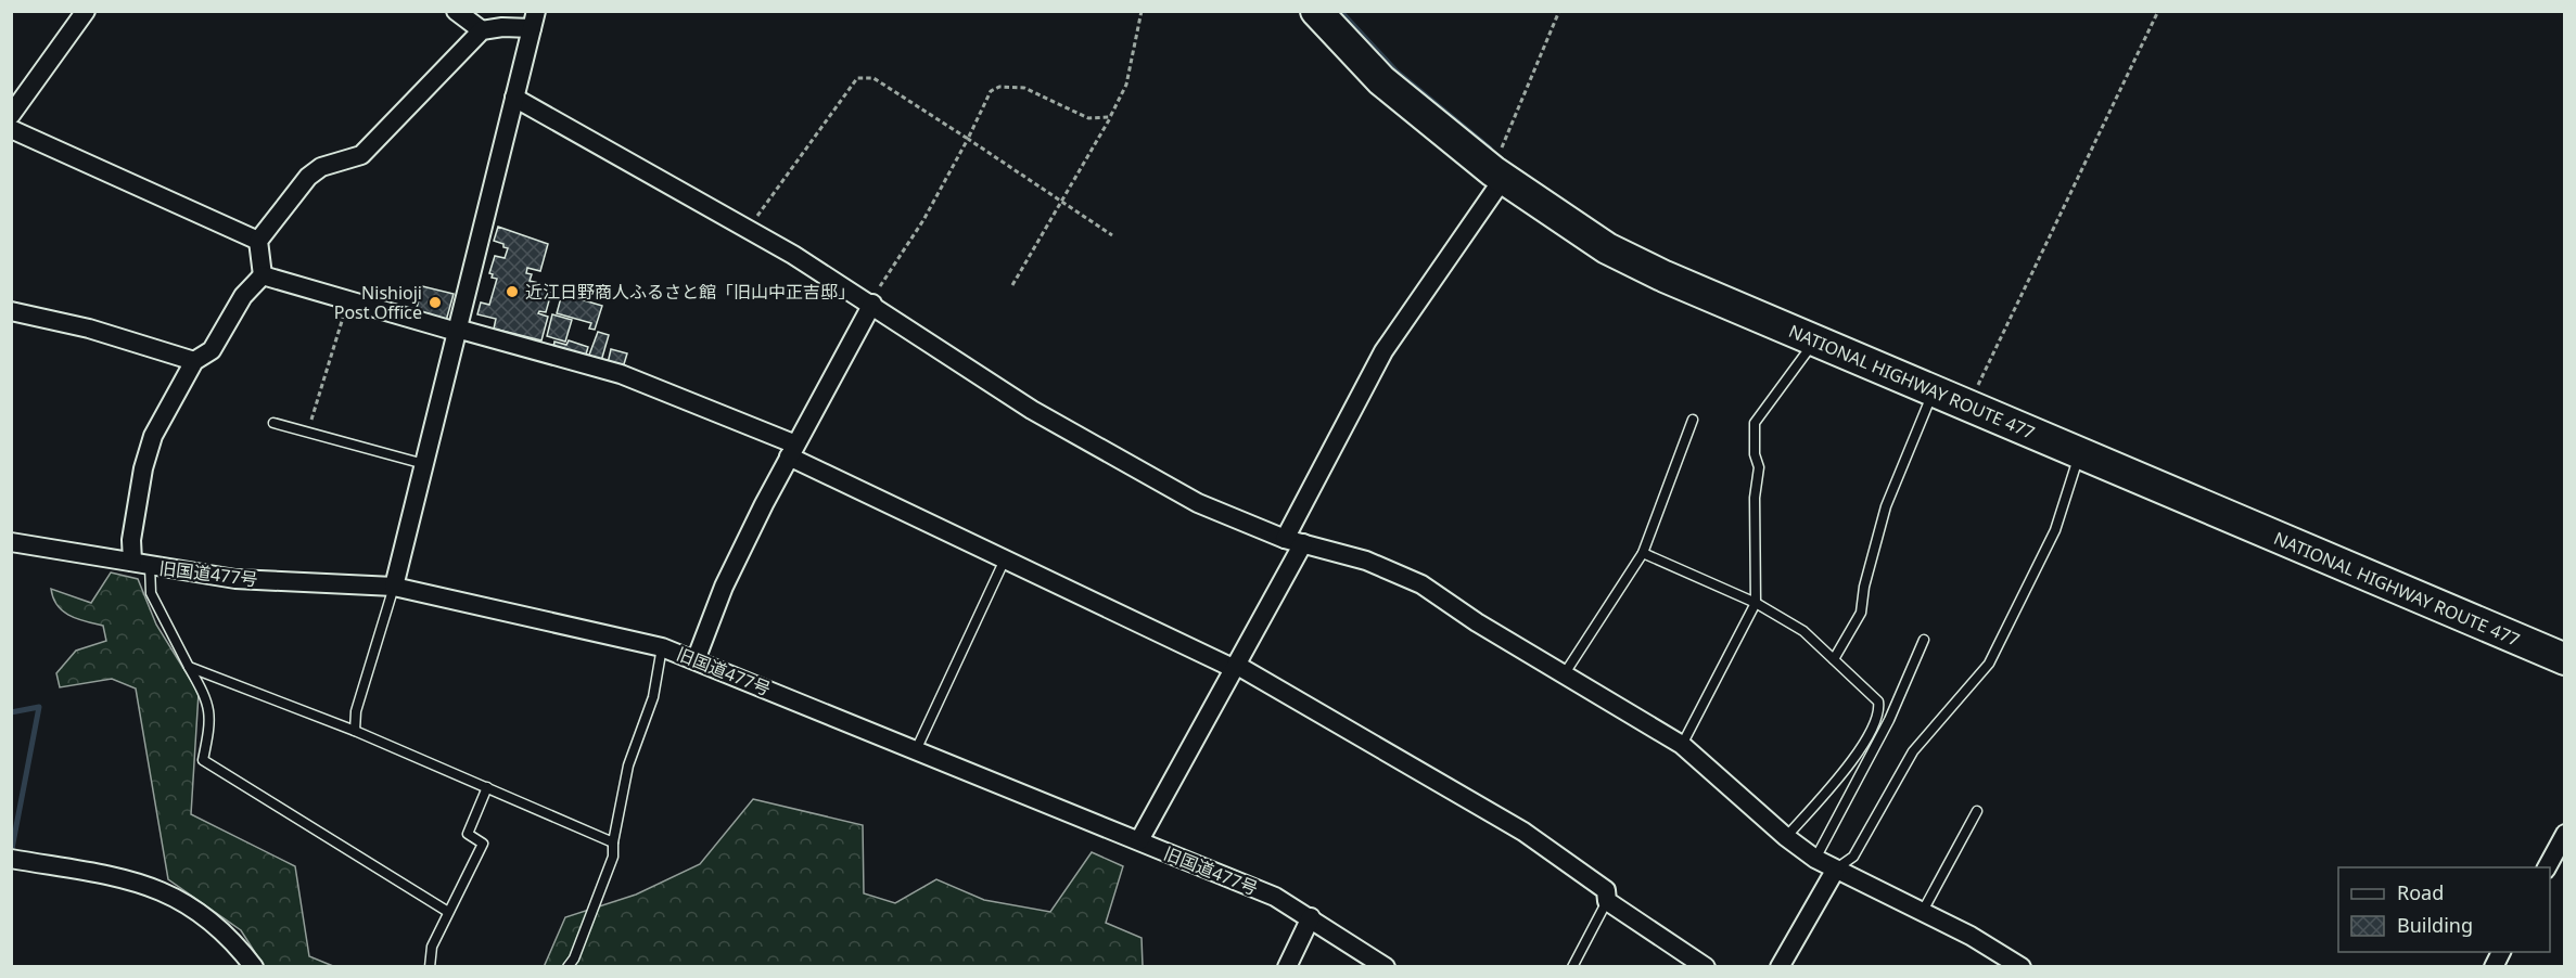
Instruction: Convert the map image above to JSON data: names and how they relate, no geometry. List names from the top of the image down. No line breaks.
{"streets":{"highway":["NATIONAL HIGHWAY ROUTE 477"],"street":["旧国道477号"]},"places":["近江日野商人ふるさと館「旧山中正吉邸」","Nishioji Post Office"],"legend":["Road","Building"]}
